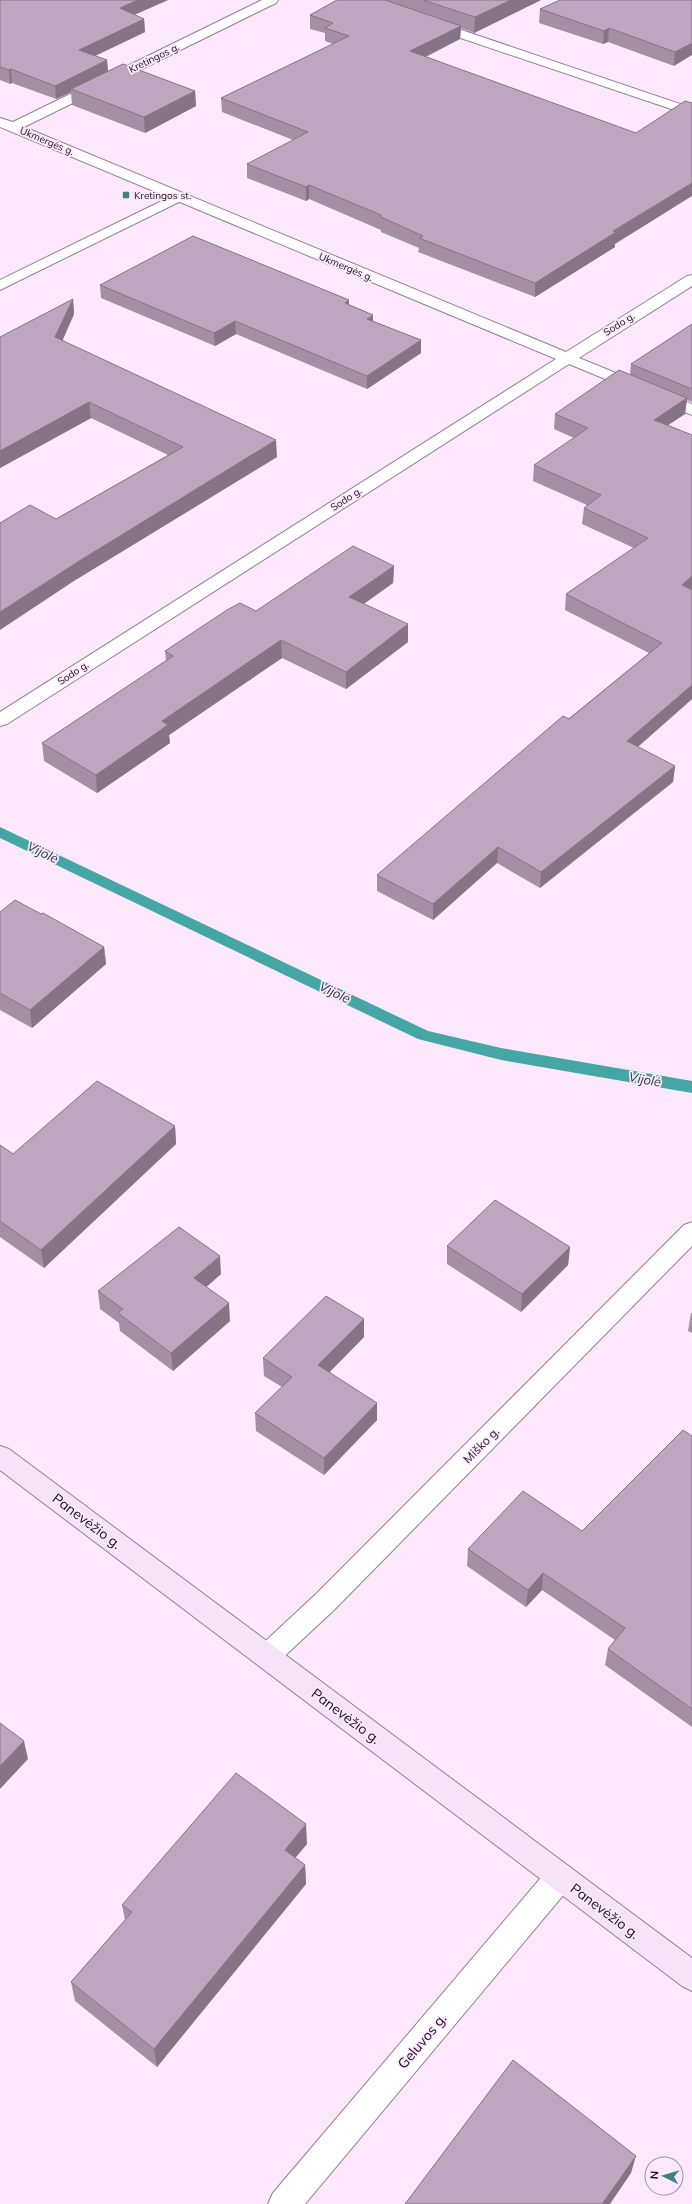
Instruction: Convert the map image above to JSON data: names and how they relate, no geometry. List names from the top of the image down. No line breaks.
{"streets":{"street":["Kretingos g.","Ukmergės g.","Sodo g.","Miško g.","Panevėžio g.","Geluvos g."]},"crossings":[["Kretingos g.","Ukmergės g."],["Ukmergės g.","Sodo g."],["Miško g.","Panevėžio g."],["Panevėžio g.","Geluvos g."]],"water":["Vijolė"],"places":{"transit":["Kretingos st."]},"north":"left"}
